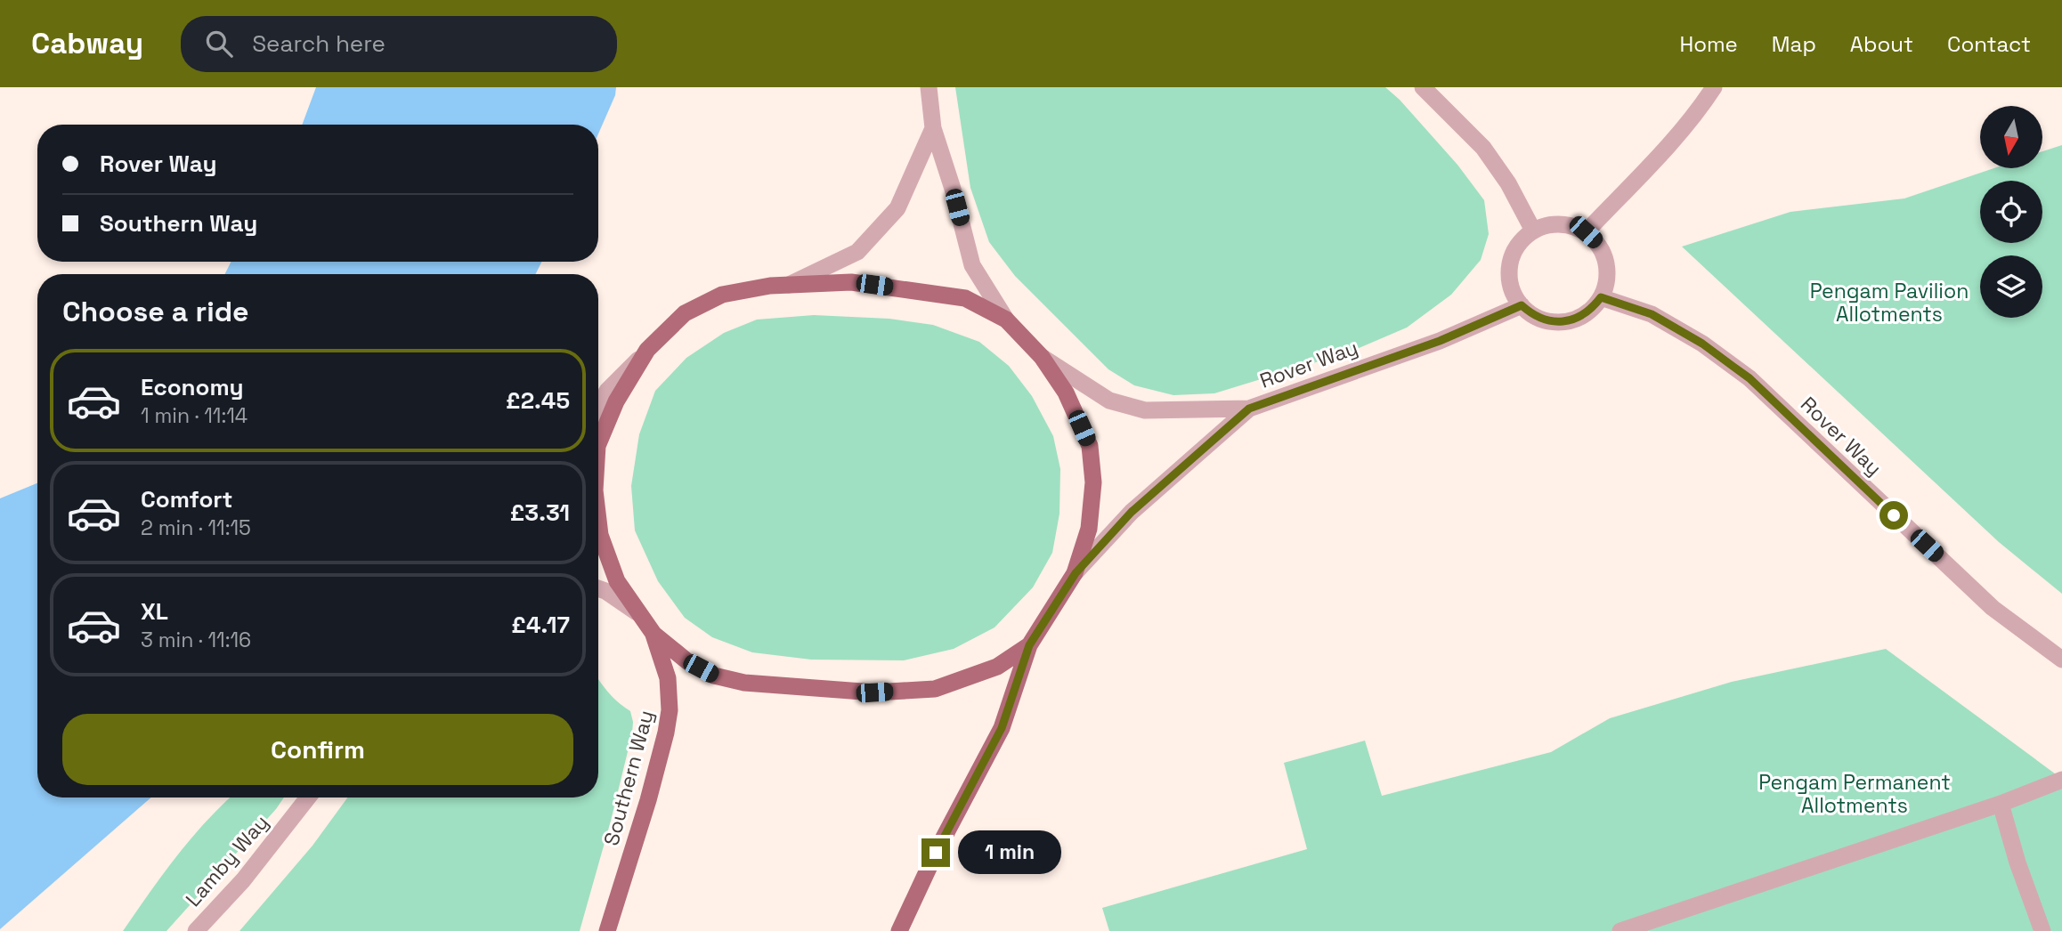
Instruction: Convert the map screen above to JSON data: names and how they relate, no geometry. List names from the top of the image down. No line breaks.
{"streets":{"main road":["Southern Way"],"street":["Rover Way","Lamby Way"]},"parks":["Pengam Pavilion Allotments","Pengam Permanent Allotments"],"north":"bottom","page":{"header":"Cabway","search":"Search here","nav":["Home","Map","About","Contact"],"banner":["Rover Way","Southern Way"],"heading":"Choose a ride","list":[{"name":"Economy","note":"1 min · 11:14","value":"£2.45"},{"name":"Comfort","note":"2 min · 11:15","value":"£3.31"},{"name":"XL","note":"3 min · 11:16","value":"£4.17"}],"buttons":"Confirm","bubble":"1 min"}}
